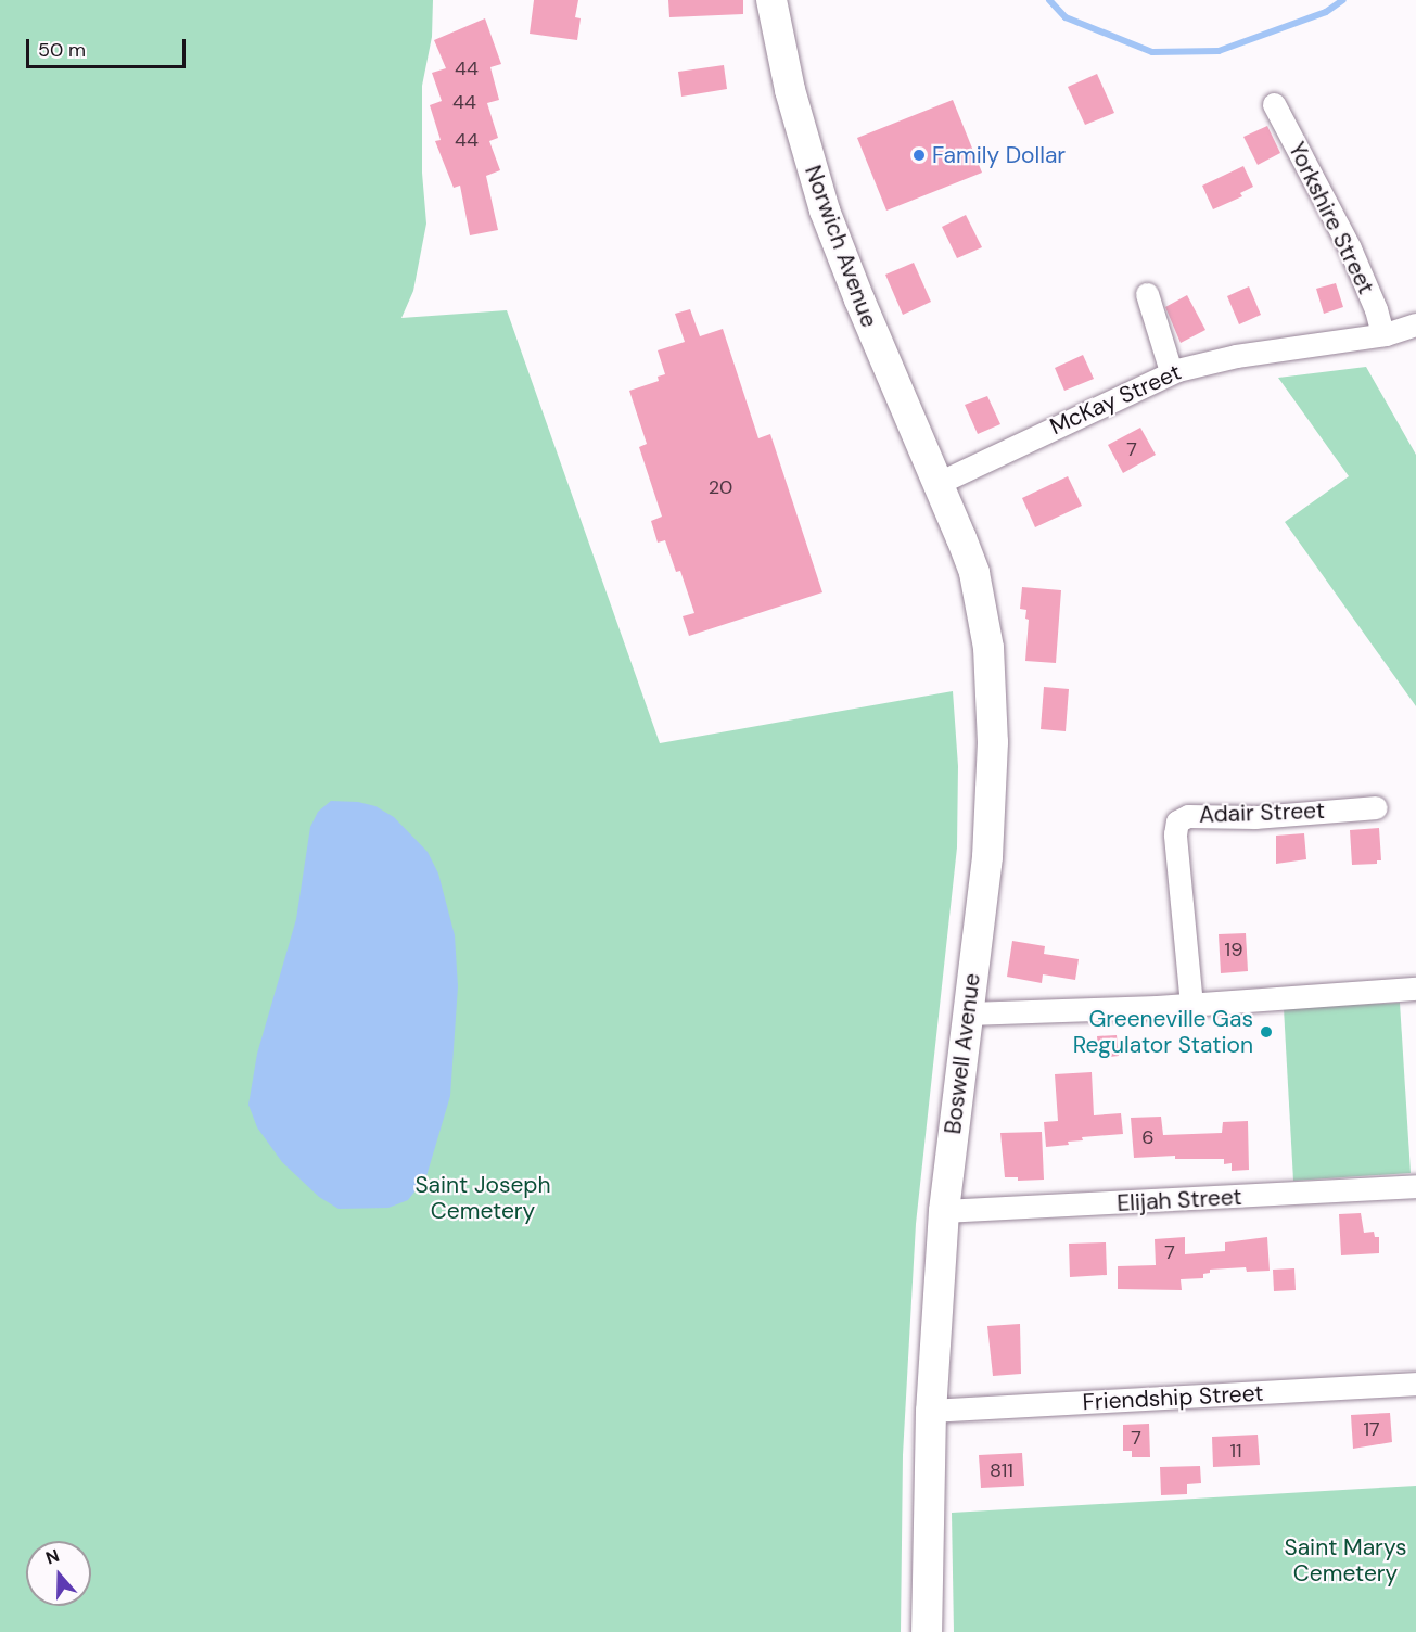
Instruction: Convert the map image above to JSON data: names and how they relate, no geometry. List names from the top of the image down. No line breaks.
{"streets":{"main road":["Norwich Avenue","Boswell Avenue"],"street":["Yorkshire Street","McKay Street","Adair Street","Elijah Street","Friendship Street"]},"crossings":[["Yorkshire Street","McKay Street"],["Norwich Avenue","McKay Street"],["Norwich Avenue","Boswell Avenue"],["McKay Street","Boswell Avenue"],["Boswell Avenue","Elijah Street"],["Boswell Avenue","Friendship Street"]],"parks":["Saint Joseph Cemetery","Saint Marys Cemetery"],"places":["Family Dollar","Greeneville Gas Regulator Station"],"house_numbers":["44","44","44","7","20","19","6","7","17","7","11","811"],"scale_bar":"50 m","north":"top"}
